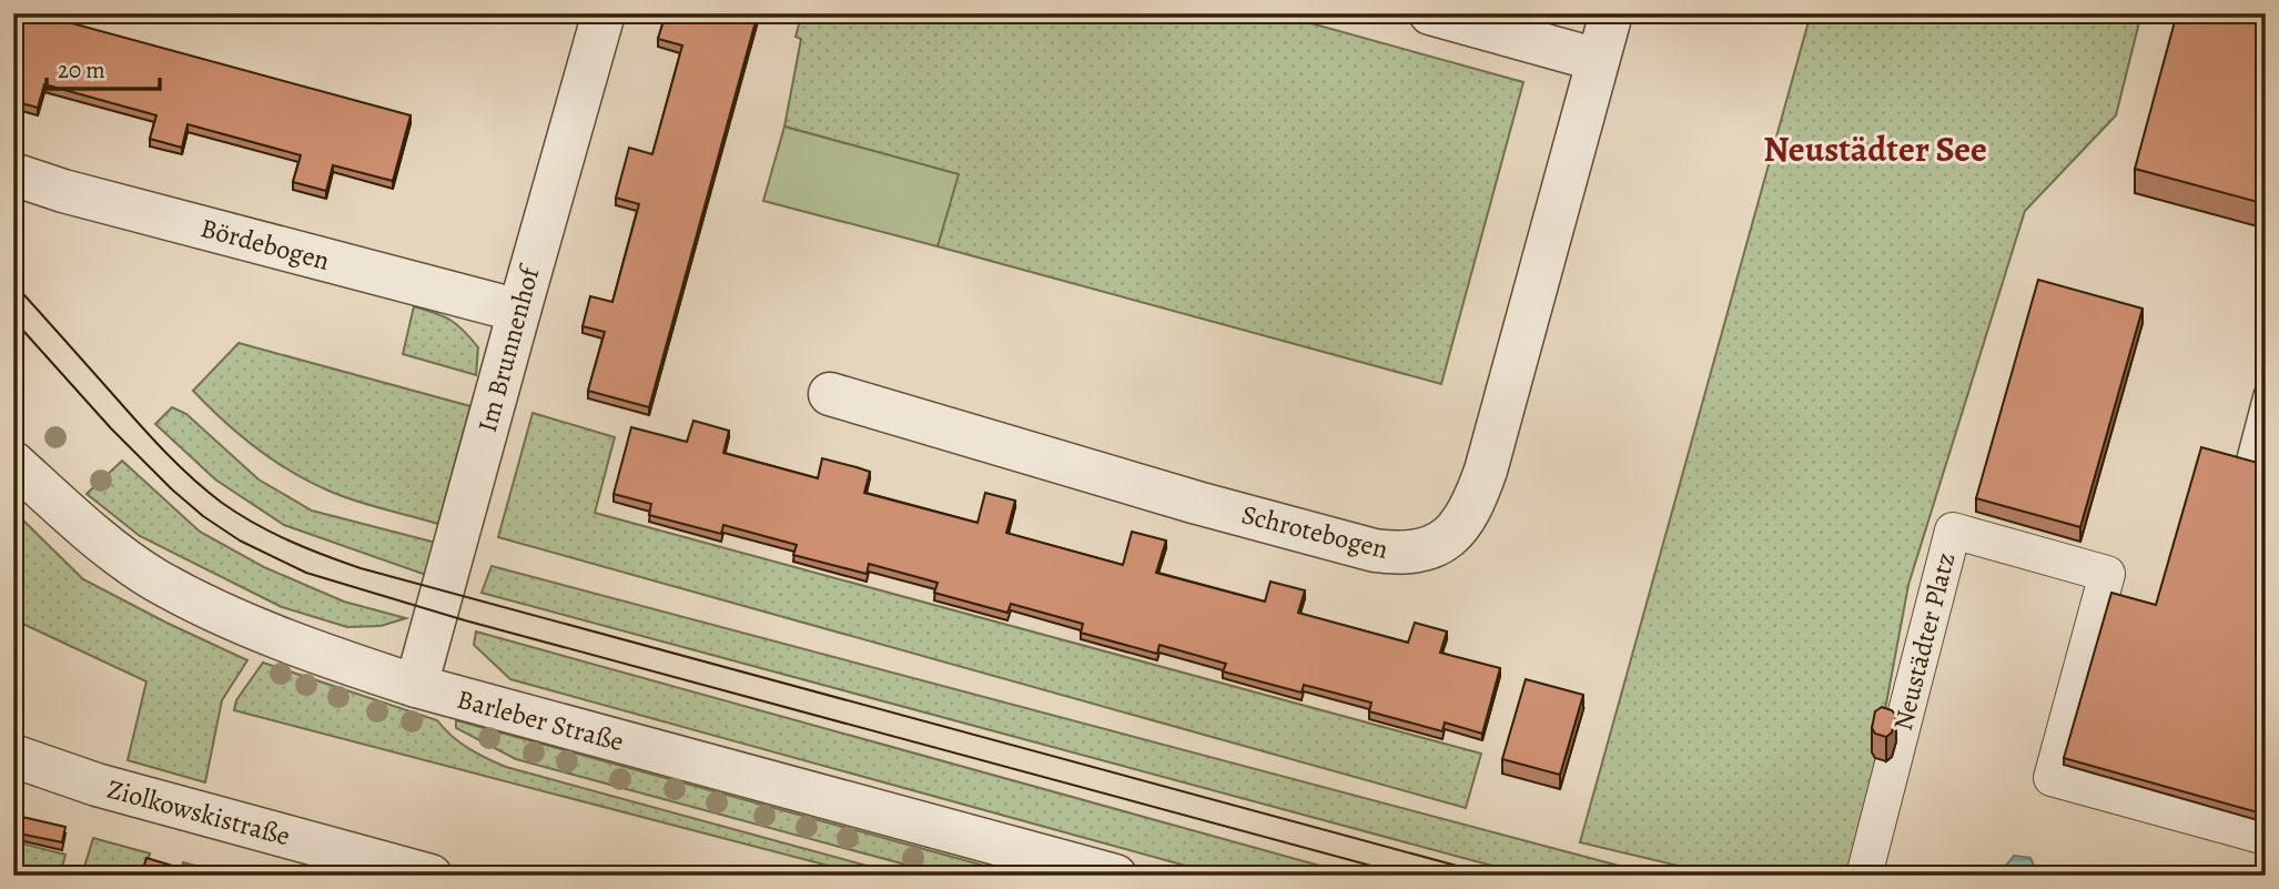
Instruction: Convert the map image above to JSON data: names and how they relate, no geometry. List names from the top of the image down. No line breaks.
{"streets":{"street":["Bördebogen","Im Brunnenhof","Schrotebogen","Neustädter Platz","Barleber Straße","Ziolkowskistraße"]},"crossings":[["Bördebogen","Im Brunnenhof"],["Im Brunnenhof","Barleber Straße"]],"districts":["Neustädter See"],"scale_bar":"20 m"}
